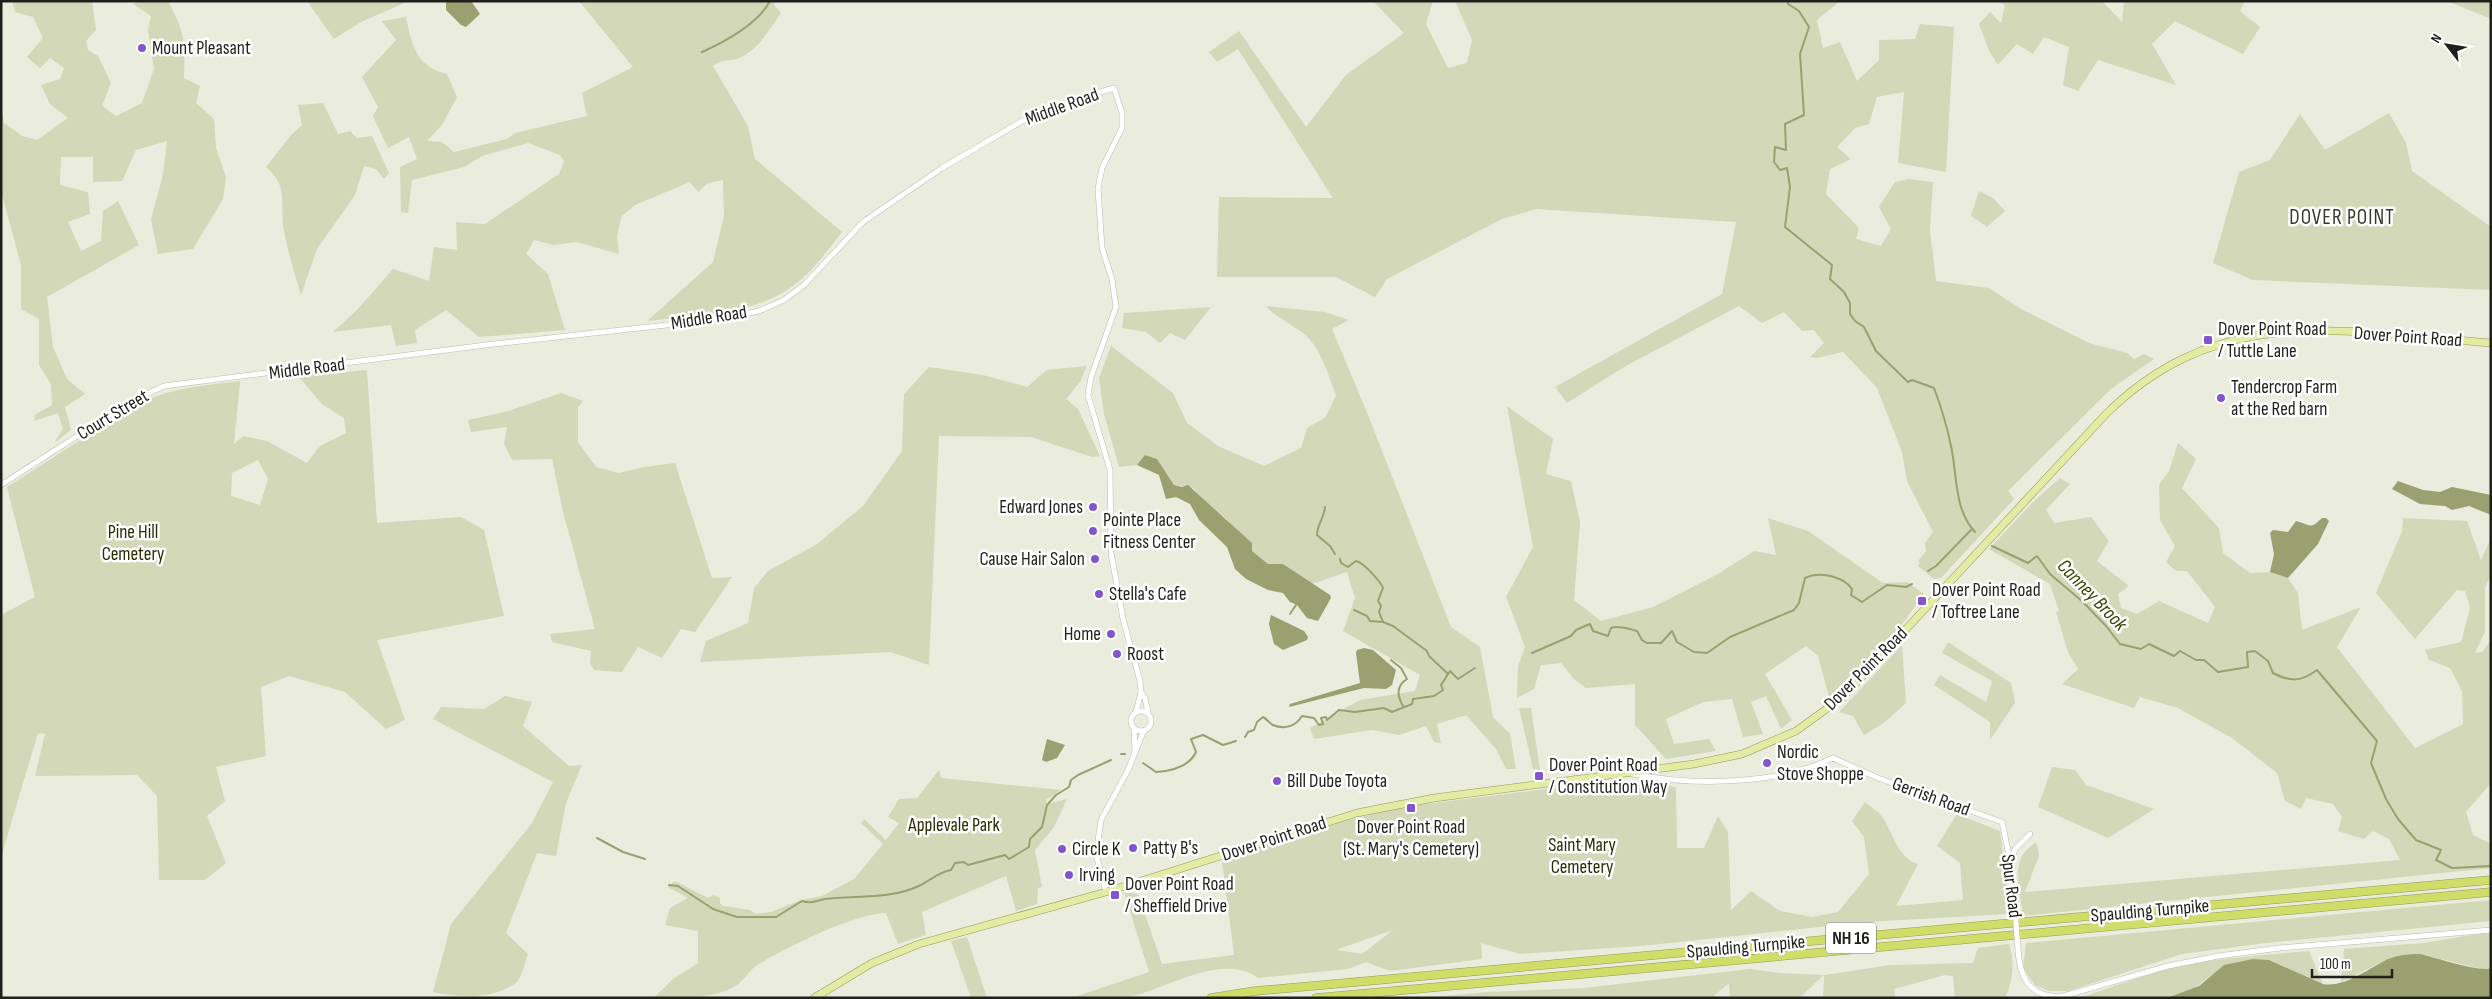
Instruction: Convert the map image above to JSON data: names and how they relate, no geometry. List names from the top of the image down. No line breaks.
{"streets":{"highway":["Spaulding Turnpike","NH 16"],"main road":["Dover Point Road"],"street":["Middle Road","Court Street","Gerrish Road","Spur Road"]},"crossings":[["Middle Road","Court Street"],["Dover Point Road","Gerrish Road"],["Gerrish Road","Spur Road"]],"districts":["DOVER POINT"],"water":["Canney Brook"],"parks":["Pine Hill Cemetery","Applevale Park","Saint Mary Cemetery"],"places":{"other":["Mount Pleasant","Tendercrop Farm at the Red barn","Edward Jones","Pointe Place Fitness Center","Cause Hair Salon","Stella's Cafe","Home","Roost","Nordic Stove Shoppe","Bill Dube Toyota","Patty B's","Circle K","Irving"],"transit":["Dover Point Road / Tuttle Lane","Dover Point Road / Toftree Lane","Dover Point Road / Constitution Way","Dover Point Road (St. Mary's Cemetery)","Dover Point Road / Sheffield Drive"]},"scale_bar":"100 m","north":"top left"}
